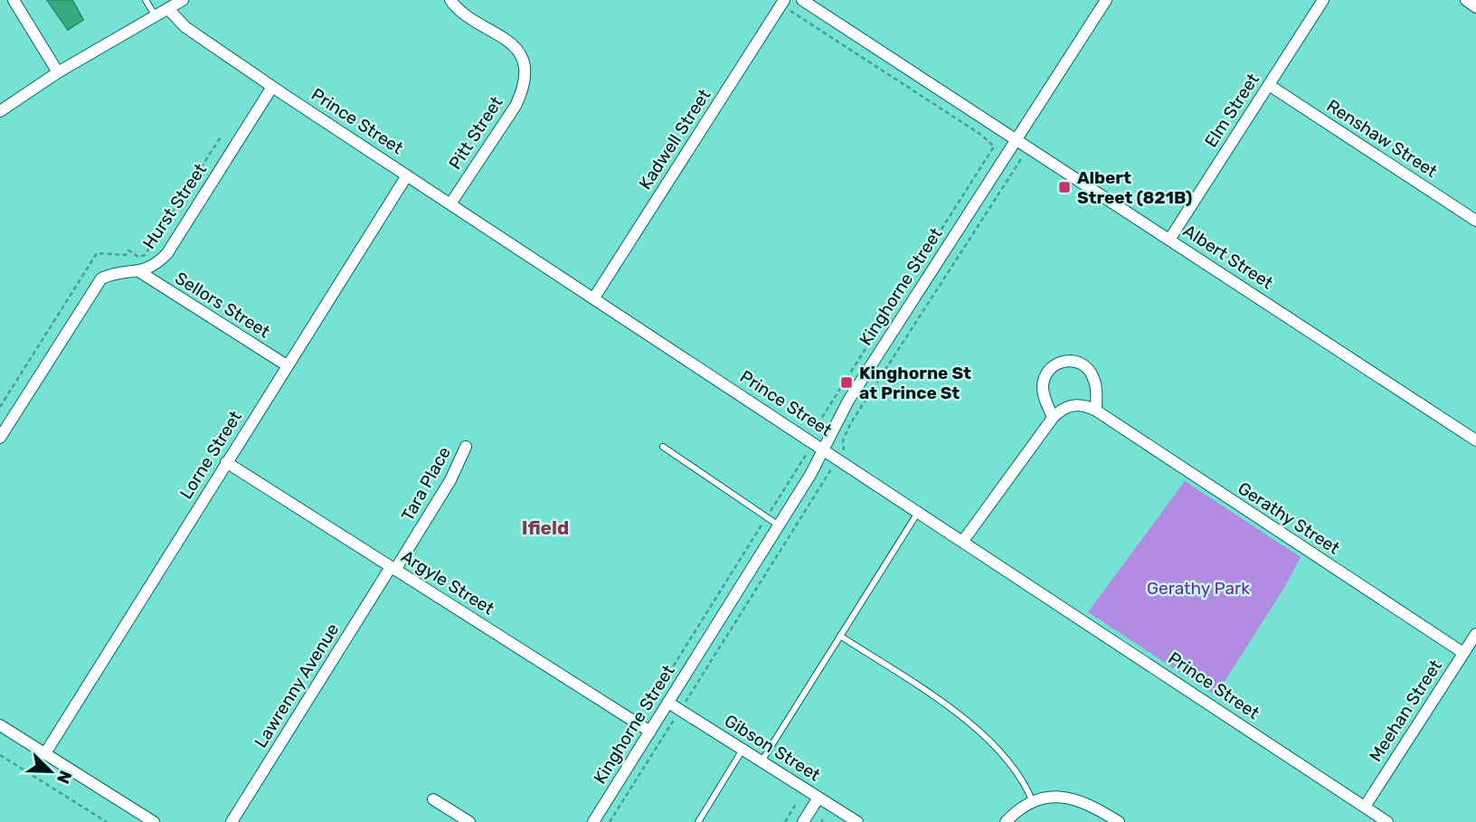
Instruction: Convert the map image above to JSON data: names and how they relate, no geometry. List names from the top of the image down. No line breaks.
{"streets":{"street":["Elm Street","Prince Street","Pitt Street","Renshaw Street","Kadwell Street","Hurst Street","Albert Street","Kinghorne Street","Sellors Street","Lorne Street","Tara Place","Gerathy Street","Argyle Street","Lawrenny Avenue","Meehan Street","Gibson Street"]},"crossings":[["Elm Street","Renshaw Street"],["Elm Street","Albert Street"],["Prince Street","Pitt Street"],["Prince Street","Kadwell Street"],["Prince Street","Hurst Street"],["Prince Street","Kinghorne Street"],["Prince Street","Lorne Street"],["Prince Street","Meehan Street"],["Hurst Street","Sellors Street"],["Albert Street","Kinghorne Street"],["Kinghorne Street","Argyle Street"],["Kinghorne Street","Gibson Street"],["Sellors Street","Lorne Street"],["Lorne Street","Argyle Street"],["Tara Place","Argyle Street"],["Tara Place","Lawrenny Avenue"],["Gerathy Street","Meehan Street"],["Argyle Street","Lawrenny Avenue"]],"districts":["Ifield"],"parks":["Gerathy Park"],"places":{"transit":["Albert Street (821B)","Kinghorne St at Prince St"]},"north":"bottom right"}
